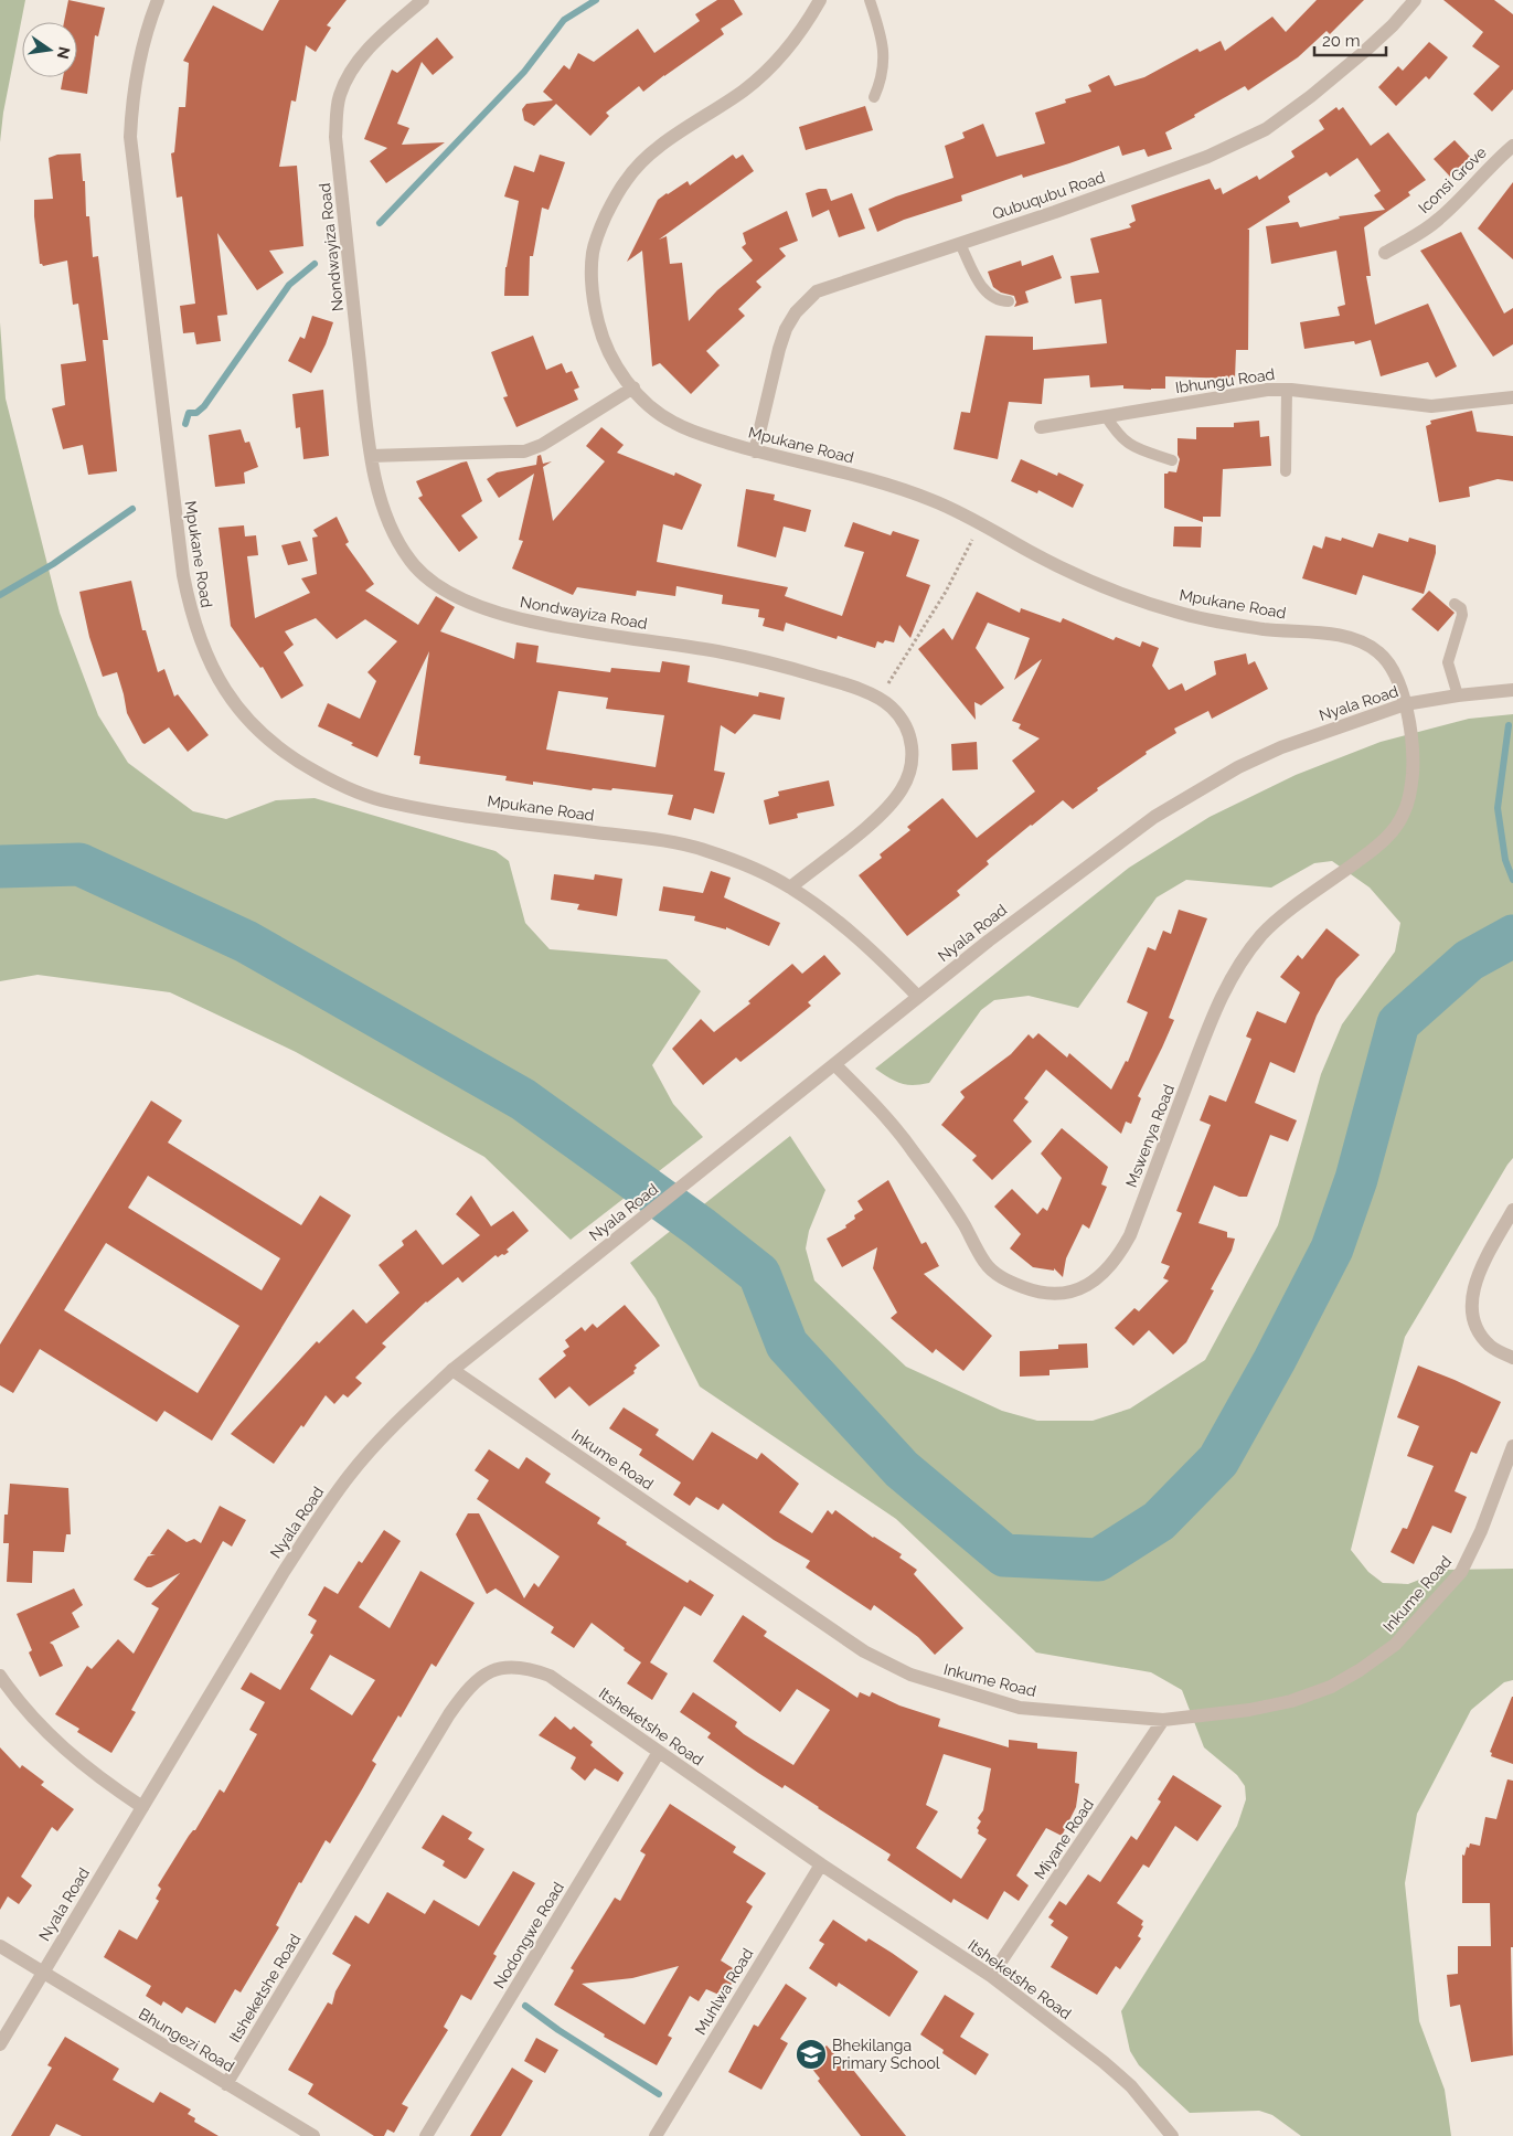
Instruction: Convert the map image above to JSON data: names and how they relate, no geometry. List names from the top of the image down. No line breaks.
{"streets":{"street":["Iconsi Grove","Qubuqubu Road","Nondwayiza Road","Ibhungu Road","Mpukane Road","Nyala Road","Mswenya Road","Inkume Road","Itsheketshe Road","Miyane Road","Nodongwe Road","Muhlwa Road","Bhungezi Road"]},"crossings":[["Qubuqubu Road","Mpukane Road"],["Nondwayiza Road","Mpukane Road"],["Mpukane Road","Nyala Road"],["Mpukane Road","Mswenya Road"],["Nyala Road","Mswenya Road"],["Nyala Road","Inkume Road"],["Nyala Road","Bhungezi Road"],["Inkume Road","Miyane Road"],["Itsheketshe Road","Miyane Road"],["Itsheketshe Road","Nodongwe Road"],["Itsheketshe Road","Muhlwa Road"],["Itsheketshe Road","Bhungezi Road"]],"places":{"school or university":["Bhekilanga Primary School"]},"scale_bar":"20 m","north":"right"}
